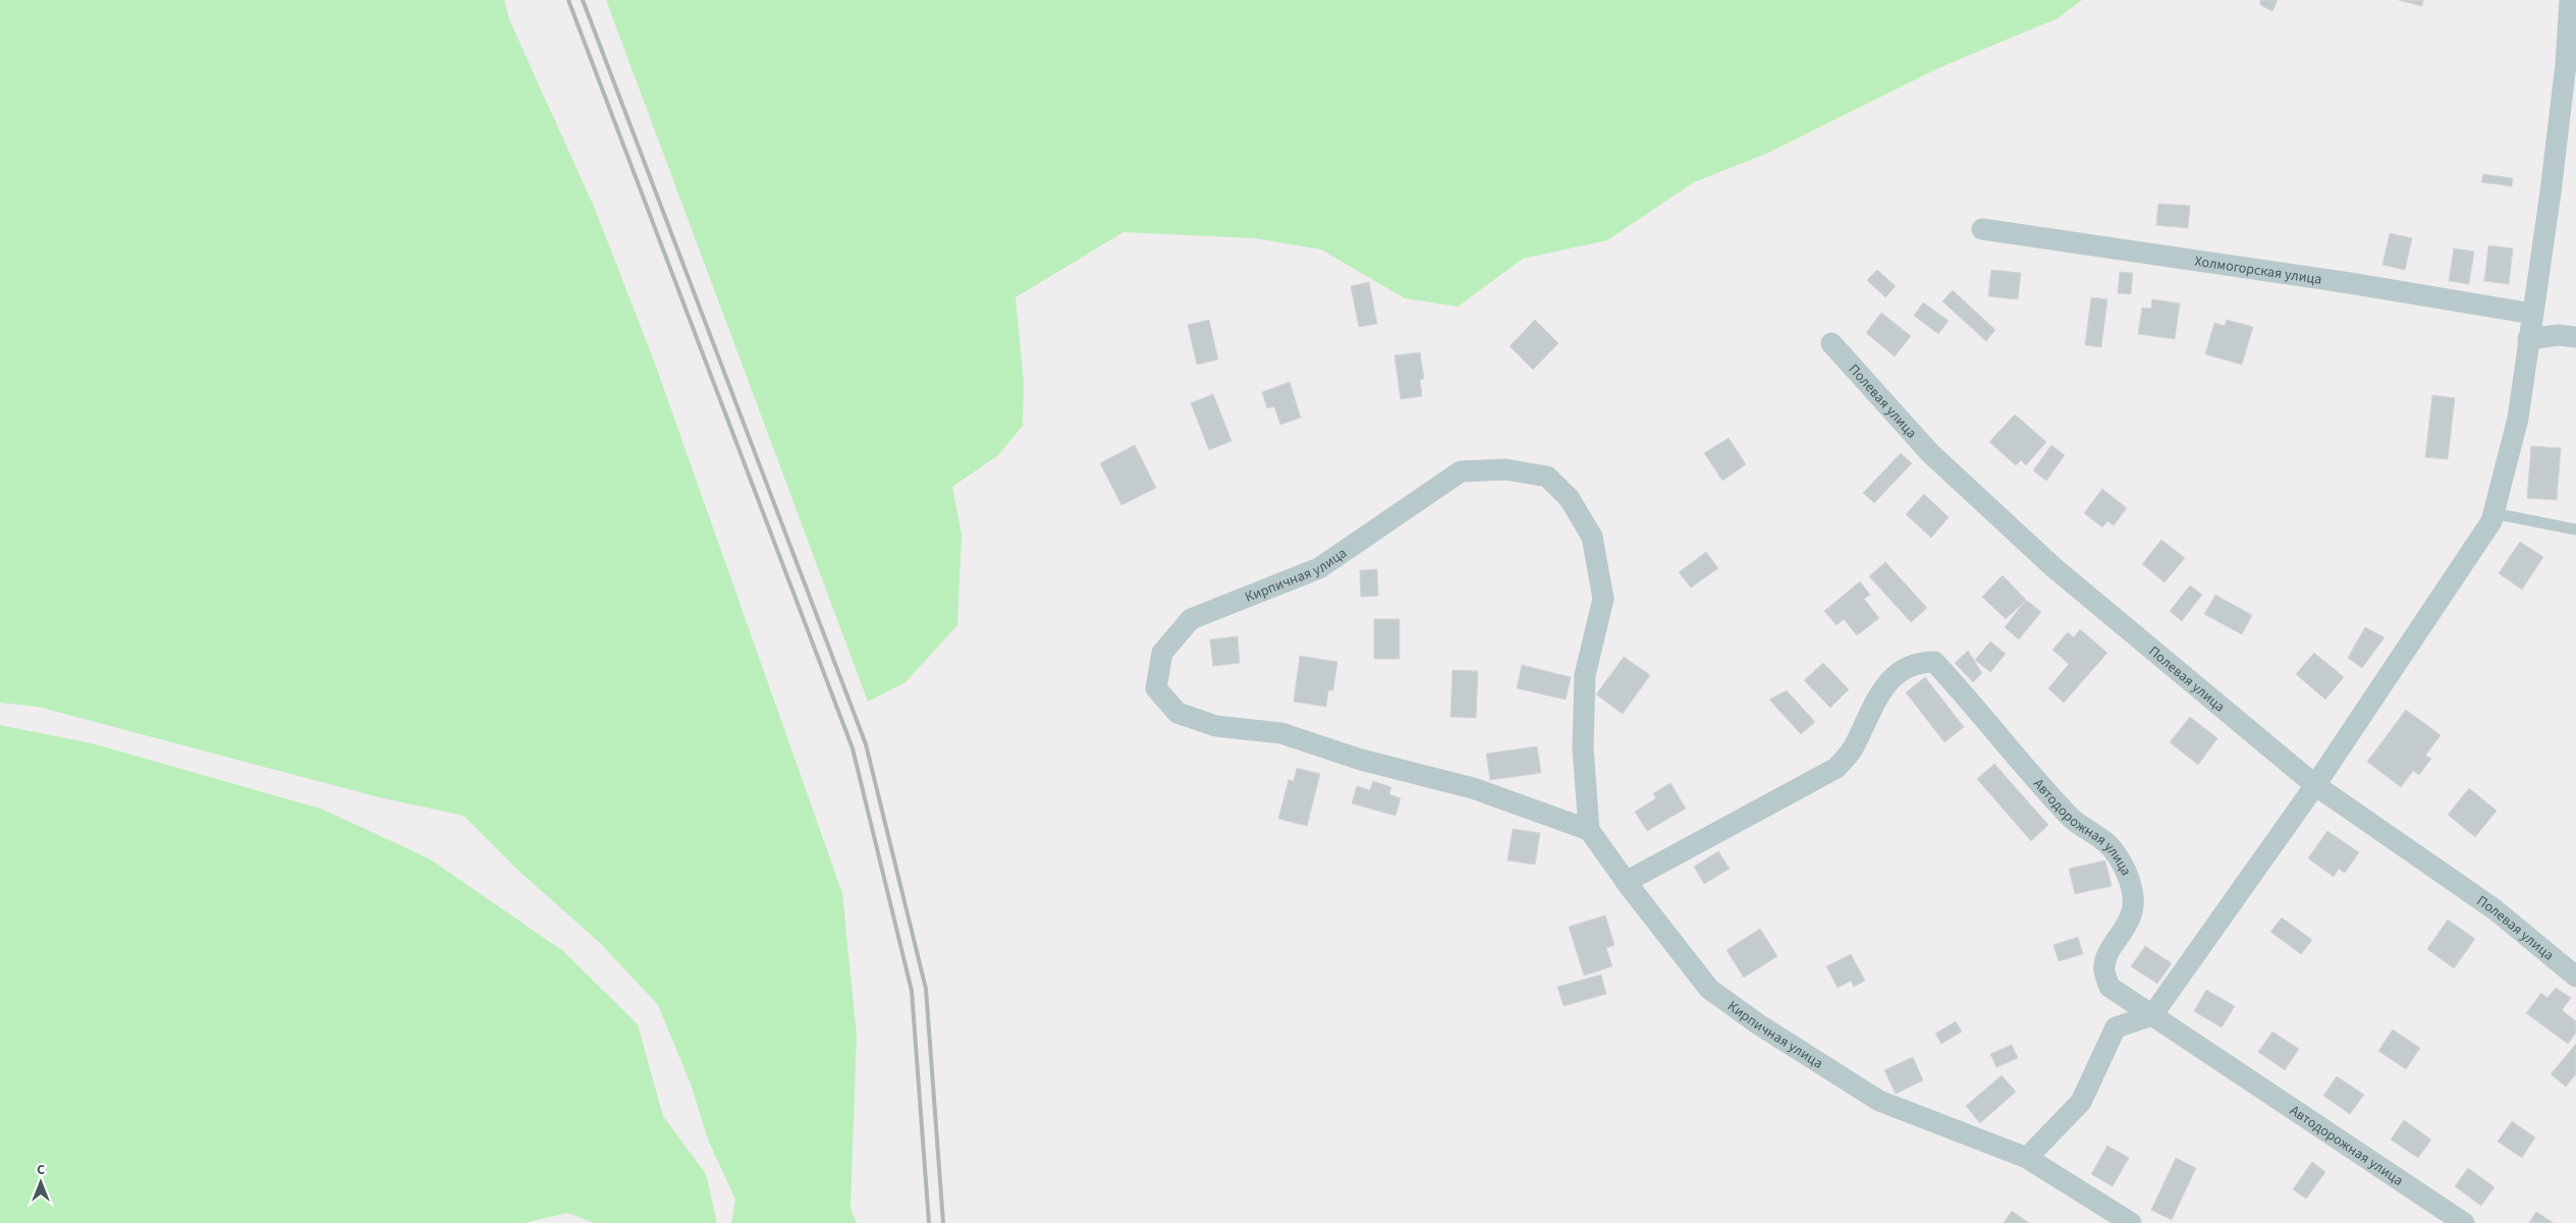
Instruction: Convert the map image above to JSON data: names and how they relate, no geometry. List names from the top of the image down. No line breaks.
{"streets":{"street":["Холмогорская улица","Полевая улица","Кирпичная улица","Автодорожная улица"]},"crossings":[["Кирпичная улица","Автодорожная улица"]],"north":"top"}
